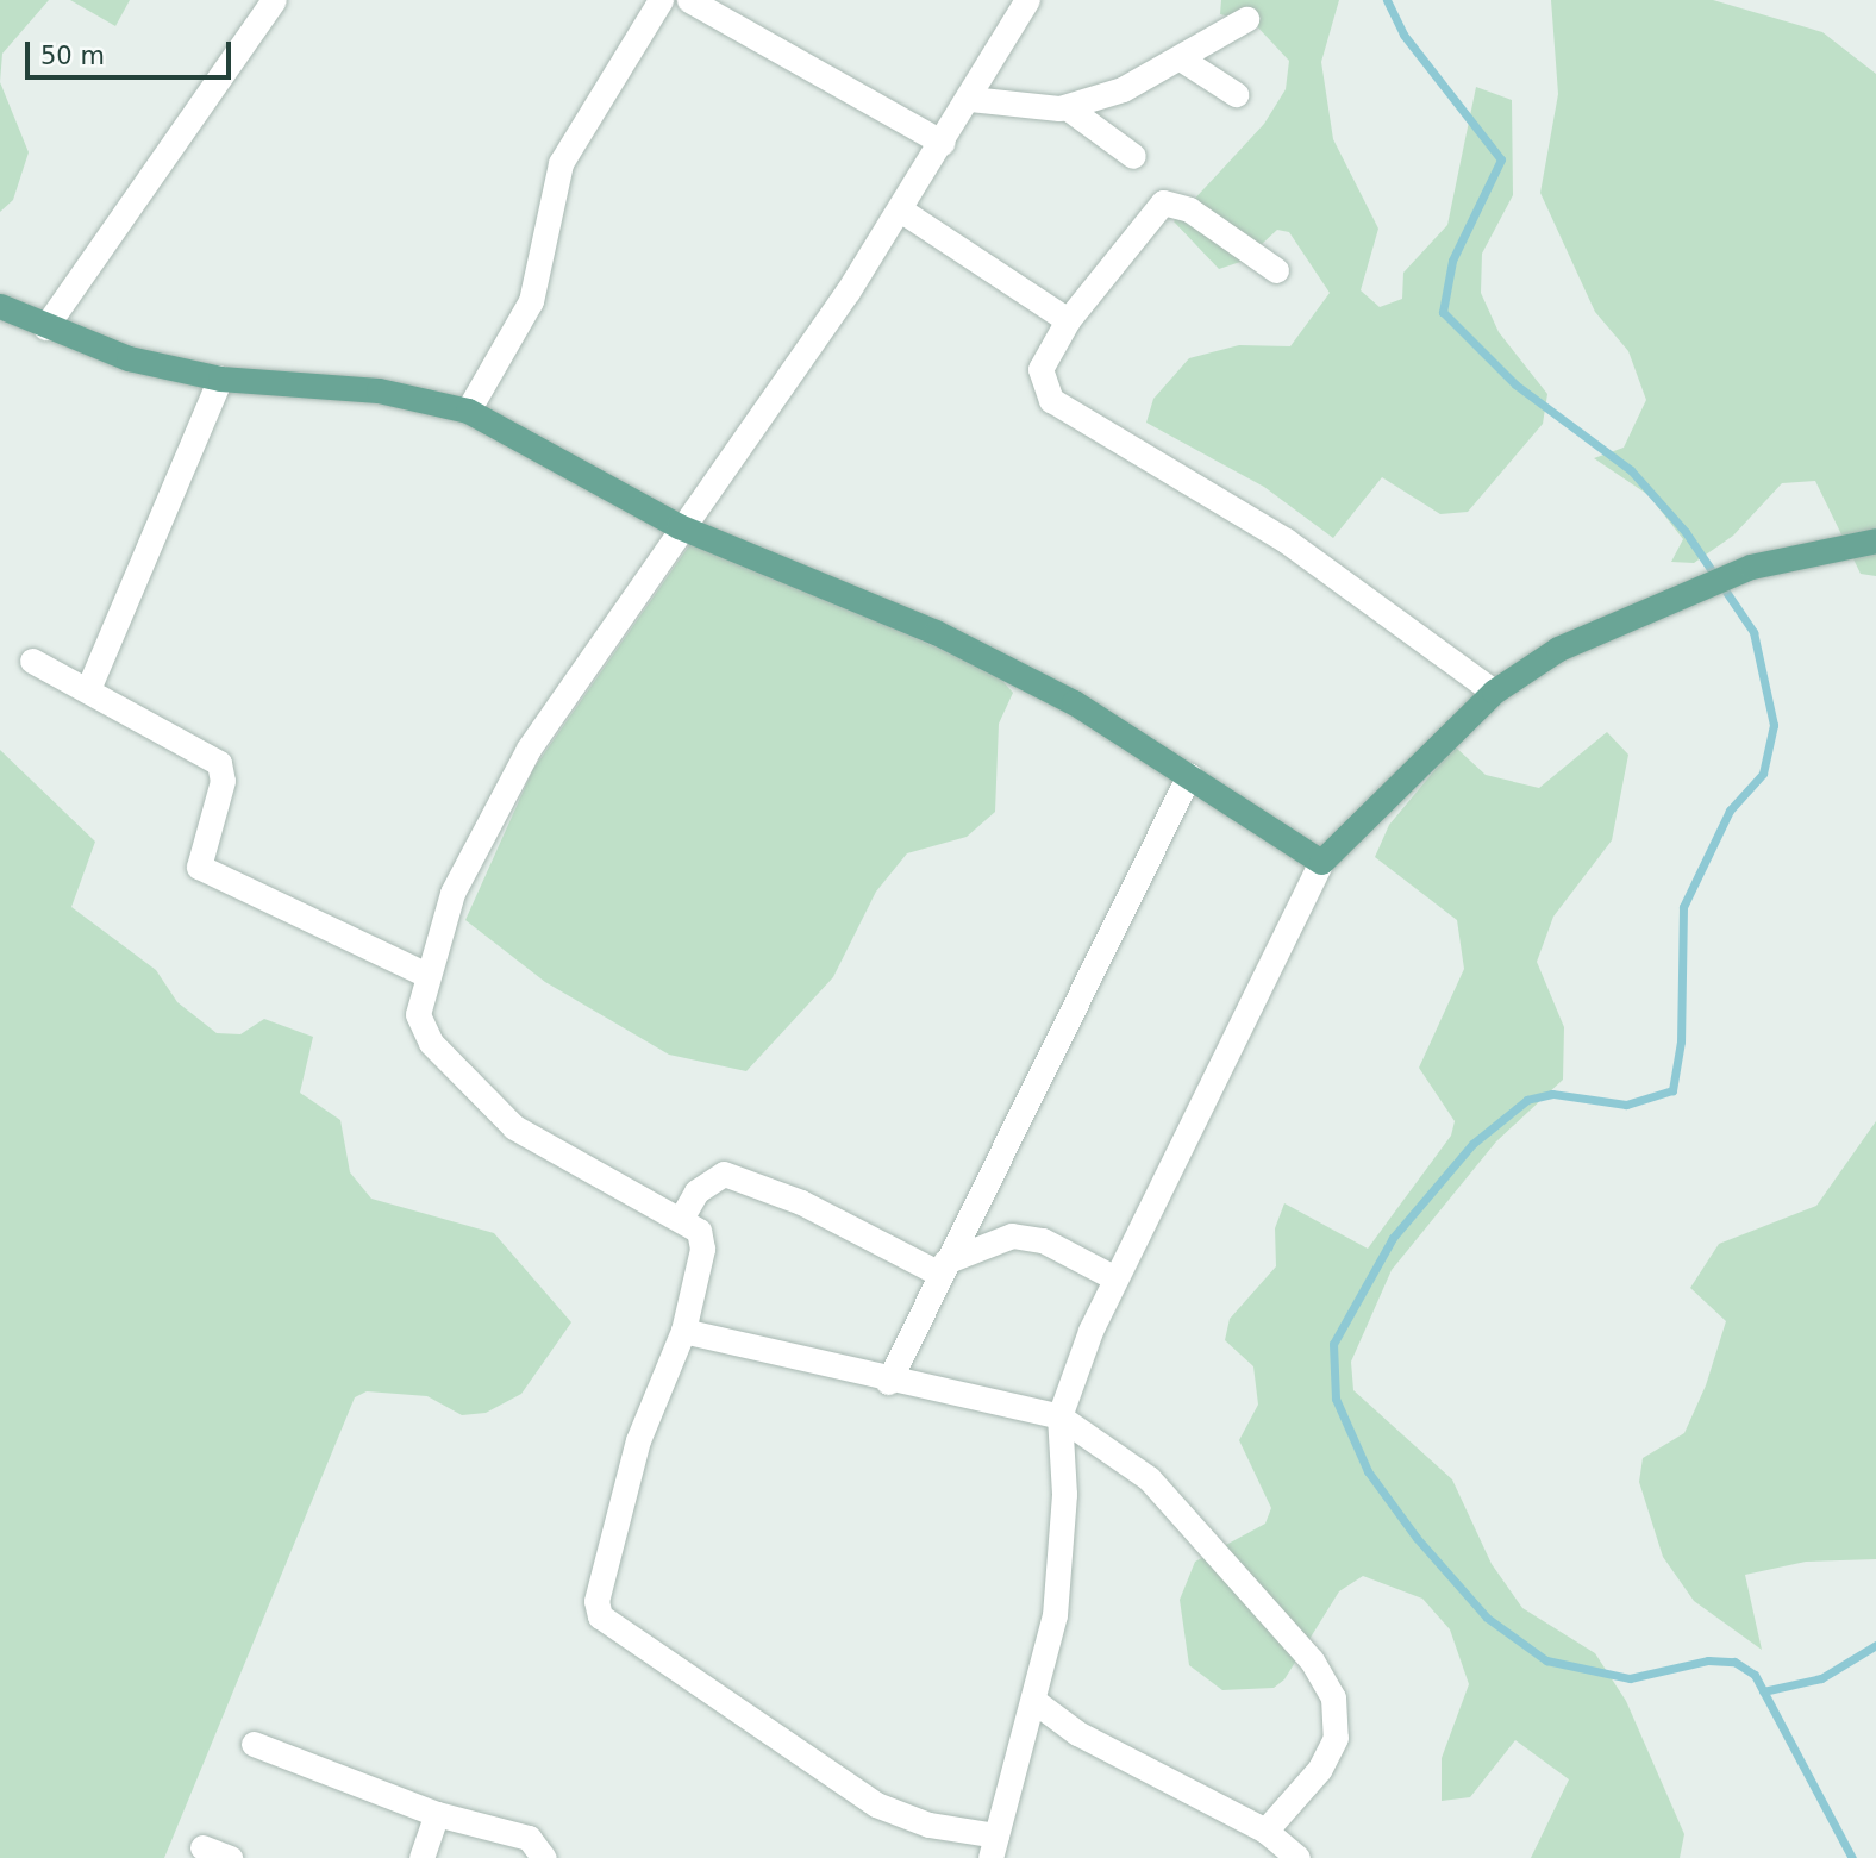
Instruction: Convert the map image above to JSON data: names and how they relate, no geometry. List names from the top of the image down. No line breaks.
{"scale_bar":"50 m"}
